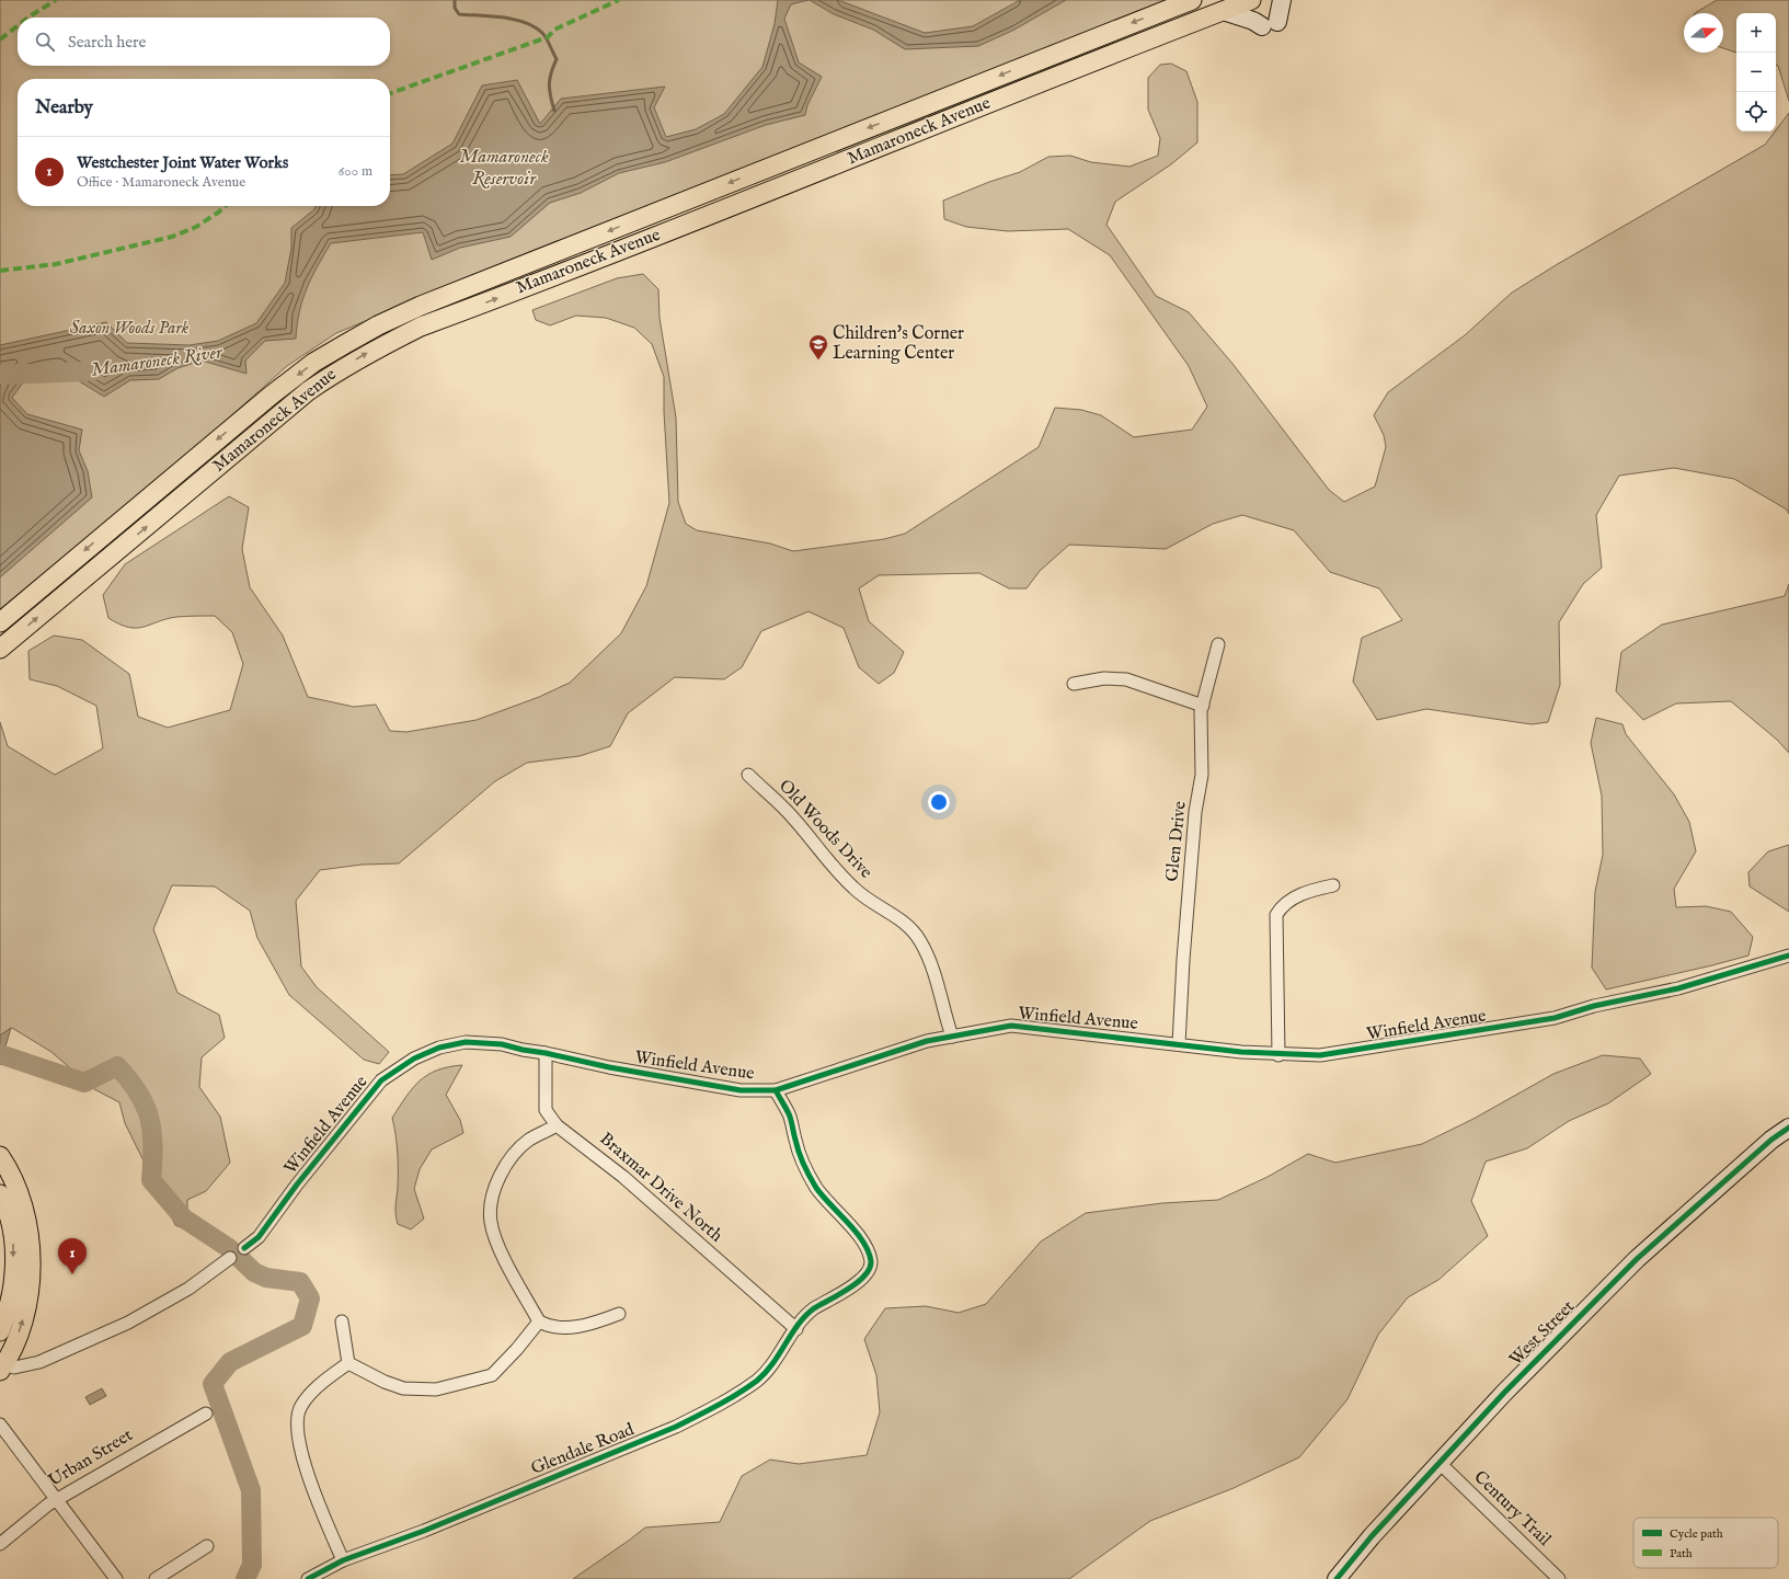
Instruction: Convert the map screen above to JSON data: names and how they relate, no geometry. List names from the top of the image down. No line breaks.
{"streets":{"main road":["Mamaroneck Avenue"],"street":["Old Woods Drive","Glen Drive","Winfield Avenue","Braxmar Drive North","West Street","Glendale Road","Urban Street","Century Trail"]},"crossings":[["Old Woods Drive","Winfield Avenue"],["Glen Drive","Winfield Avenue"],["Winfield Avenue","Braxmar Drive North"],["Winfield Avenue","Glendale Road"],["Braxmar Drive North","Glendale Road"],["West Street","Century Trail"]],"water":["Mamaroneck Reservoir","Mamaroneck River"],"parks":["Saxon Woods Park"],"places":{"school or university":["Children's Corner Learning Center"]},"legend":["Cycle path","Path"],"north":"right","page":{"map_buttons":["+","−"],"search":"Search here","heading":"Nearby","list":[{"mark":"1","name":"Westchester Joint Water Works","note":"Office · Mamaroneck Avenue","value":"600 m"}],"pins":"1"}}
